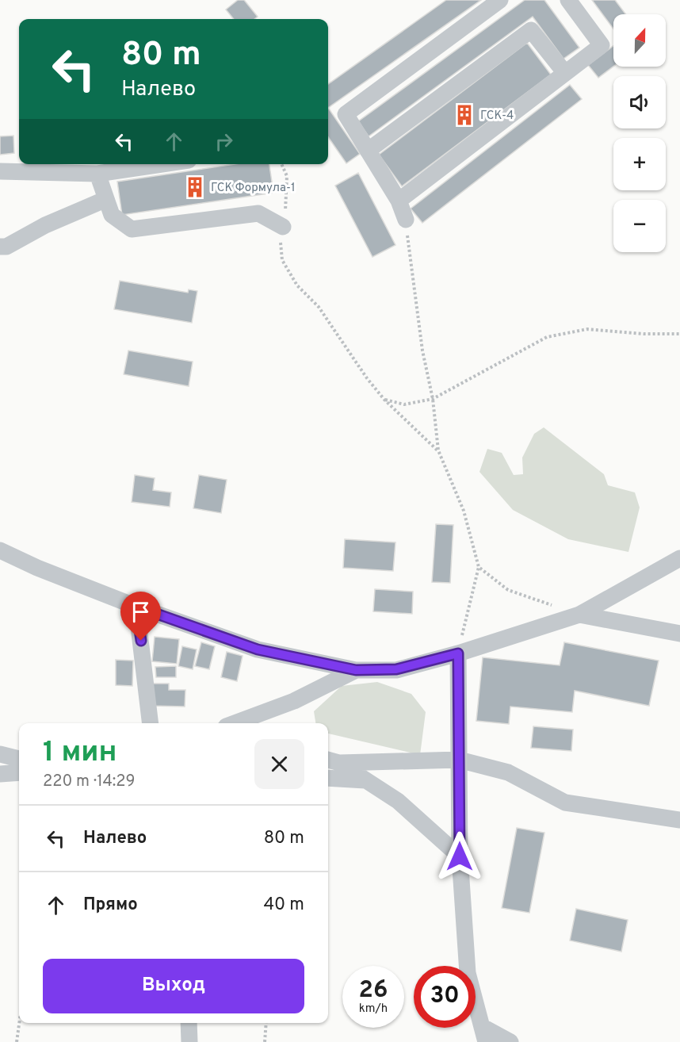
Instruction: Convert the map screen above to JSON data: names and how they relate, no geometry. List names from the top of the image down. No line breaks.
{"places":{"building":["ГСК-4","ГСК Формула-1"]},"north":"top","page":{"map_buttons":["+","−"],"turn":["80 m","Налево"],"heading":["1 мин","220 m · 14:29"],"list":[{"name":"Налево","value":"80 m"},{"name":"Прямо","value":"40 m"}],"buttons":"Выход","speed":"26 km/h","limit":"30"}}
